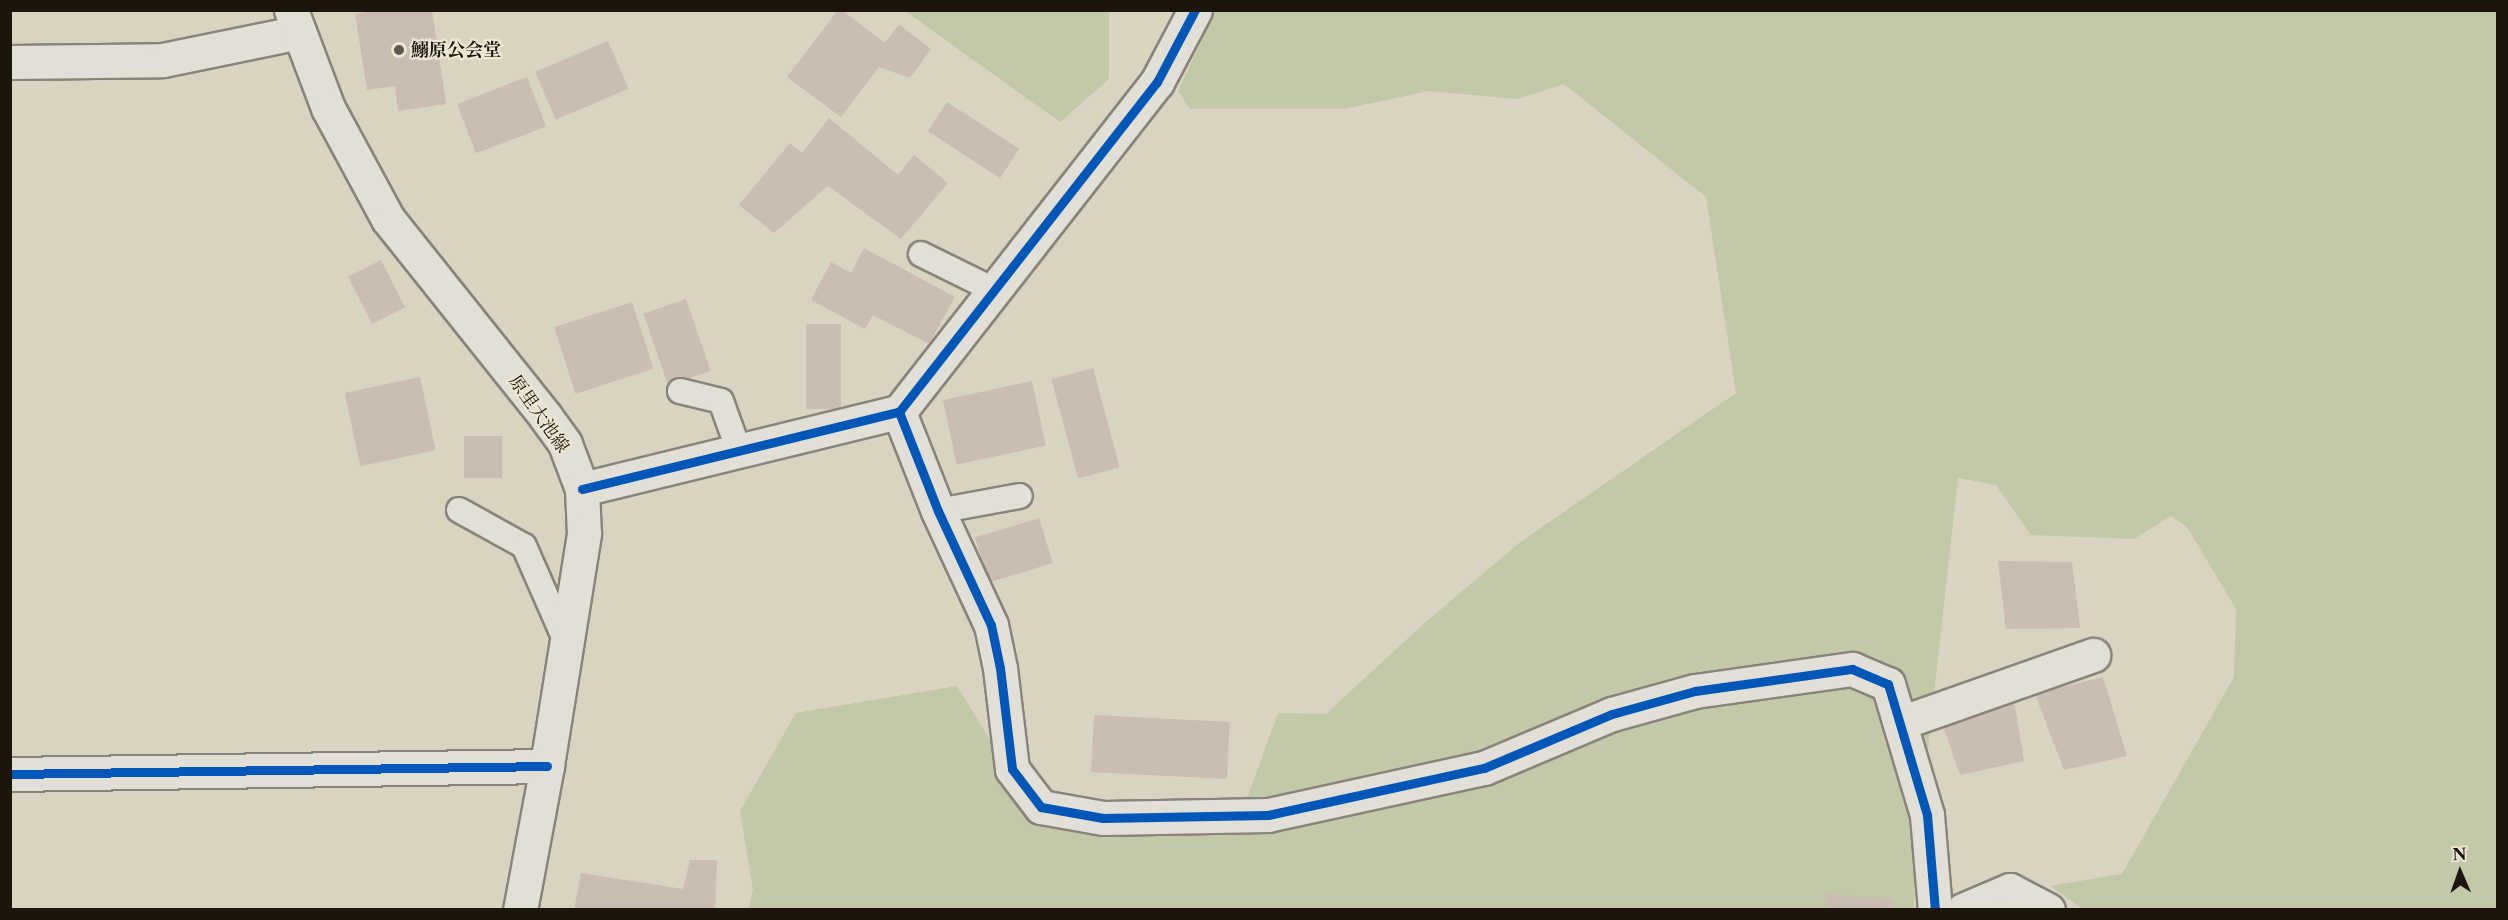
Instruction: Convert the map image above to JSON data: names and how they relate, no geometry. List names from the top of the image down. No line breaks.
{"streets":{"street":["原里大池線"]},"places":["鰯原公会堂"],"north":"top"}
